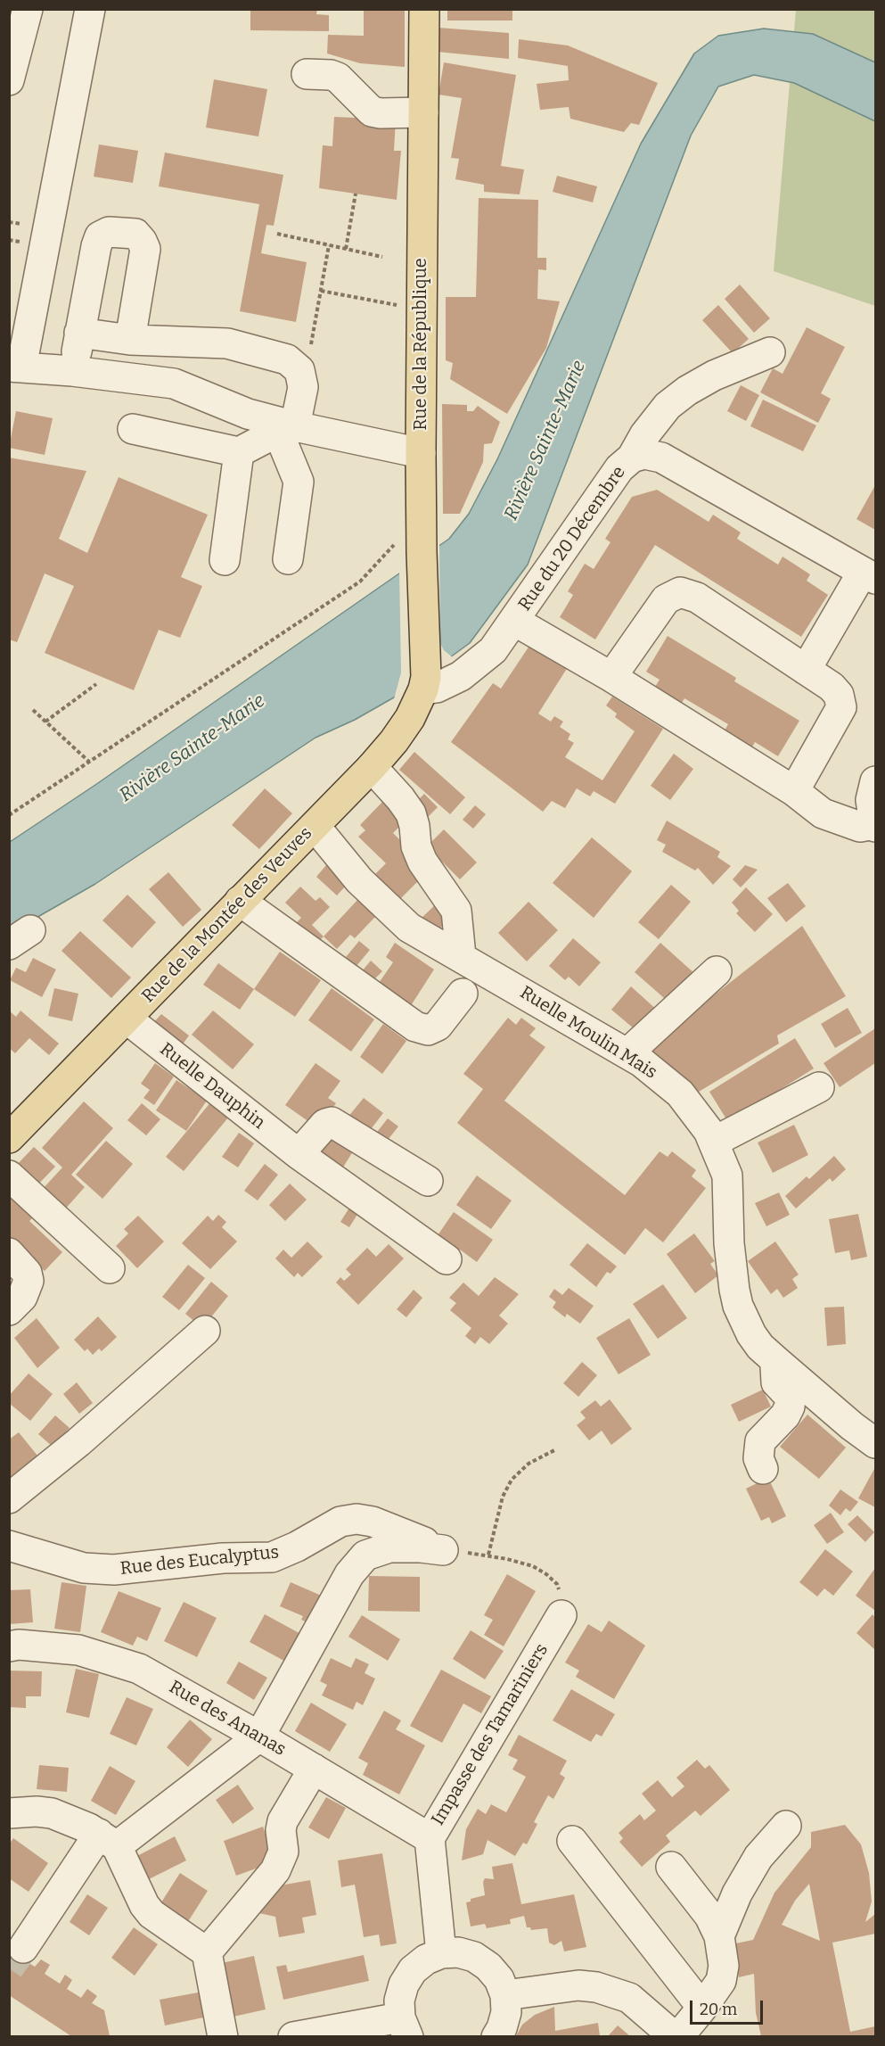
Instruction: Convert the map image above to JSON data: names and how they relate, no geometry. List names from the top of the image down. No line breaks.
{"streets":{"main road":["Rue de la République","Rue de la Montée des Veuves"],"street":["Rue du 20 Décembre","Ruelle Moulin Mais","Ruelle Dauphin","Rue des Eucalyptus","Rue des Ananas","Impasse des Tamariniers"]},"crossings":[["Rue de la République","Rue du 20 Décembre"],["Rue de la République","Rue de la Montée des Veuves"],["Rue du 20 Décembre","Rue de la Montée des Veuves"],["Rue de la Montée des Veuves","Ruelle Moulin Mais"],["Rue de la Montée des Veuves","Ruelle Dauphin"],["Rue des Ananas","Impasse des Tamariniers"]],"water":["Rivière Sainte-Marie"],"scale_bar":"20 m"}
